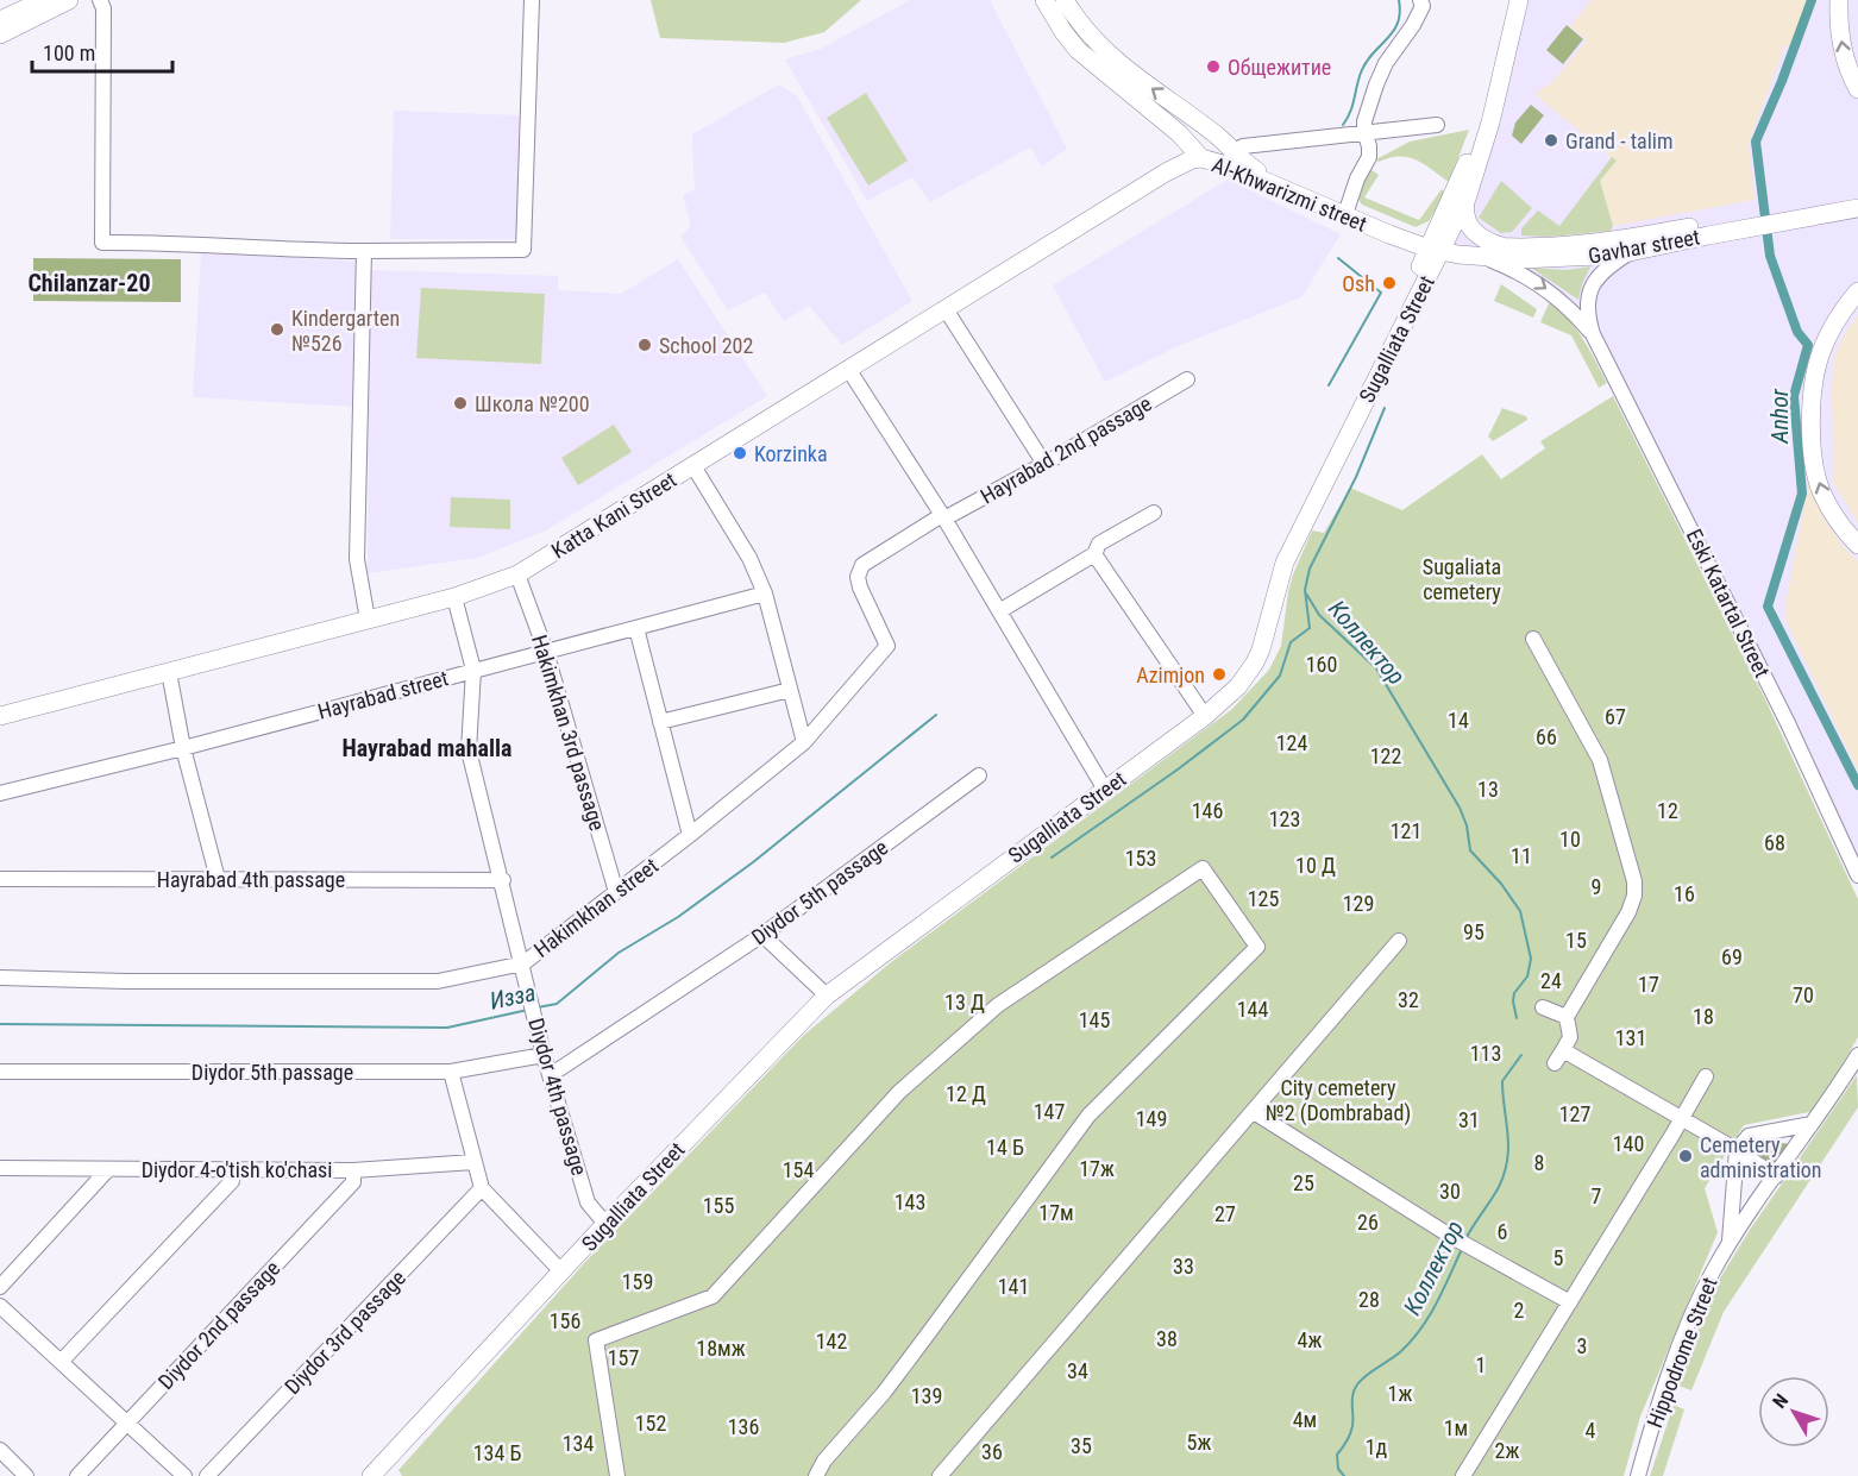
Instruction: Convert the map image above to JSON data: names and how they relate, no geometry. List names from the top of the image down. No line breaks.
{"streets":{"main road":["Al-Khwarizmi street","Gavhar street","Sugalliata Street","Katta Kani Street"],"street":["Hayrаbаd 2nd passage","Eski Katartal Street","Hayrabad street","Hakimkhаn 3rd passage","Hayrabad 4th passage","Diydor 5th passage","Hakimkhаn street","Diydor 4th passage","Diydor 4-o'tish ko'chasi","Diydor 2nd passage","Diydor 3rd passage","Hippodrome Street"]},"crossings":[["Al-Khwarizmi street","Gavhar street"],["Al-Khwarizmi street","Sugalliata Street"],["Al-Khwarizmi street","Katta Kani Street"],["Gavhar street","Sugalliata Street"],["Gavhar street","Eski Katartal Street"],["Sugalliata Street","Diydor 4th passage"],["Hayrаbаd 2nd passage","Hakimkhаn street"],["Katta Kani Street","Hakimkhаn 3rd passage"],["Katta Kani Street","Diydor 4th passage"],["Hayrabad street","Hakimkhаn 3rd passage"],["Hayrabad street","Diydor 4th passage"],["Hakimkhаn 3rd passage","Hakimkhаn street"],["Hayrabad 4th passage","Diydor 4th passage"],["Diydor 5th passage","Diydor 4th passage"],["Hakimkhаn street","Diydor 4th passage"],["Diydor 4-o'tish ko'chasi","Diydor 2nd passage"]],"districts":["Chilanzar-20","Hayrabad mahalla"],"water":["Anhor","Коллектор","Изза"],"parks":["Sugaliata cemetery","160","67","14","66","124","122","13","146","12","123","121","10","68","11","153","10 Д","9","16","125","129","95","15","69","24","17","70","32","13 Д","144","18","145","131","113","City cemetery №2 (Dombrabad)","12 Д","147","127","149","31","140","14 Б","8","17ж","154","25","30","7","143","155","17м","27","26","6","5","33","159","141","28","2","156","38","4ж","142","3","18мж","157","1","34","1ж","139","4м","152","136","1м","4","5ж","134","35","1д","2ж","36","134 Б"],"places":["Общежитие","Grand - talim","Osh","Kindergarten №526","School 202","Школа №200","Korzinka","Azimjon","Cemetery administration"],"scale_bar":"100 m","north":"top left"}
